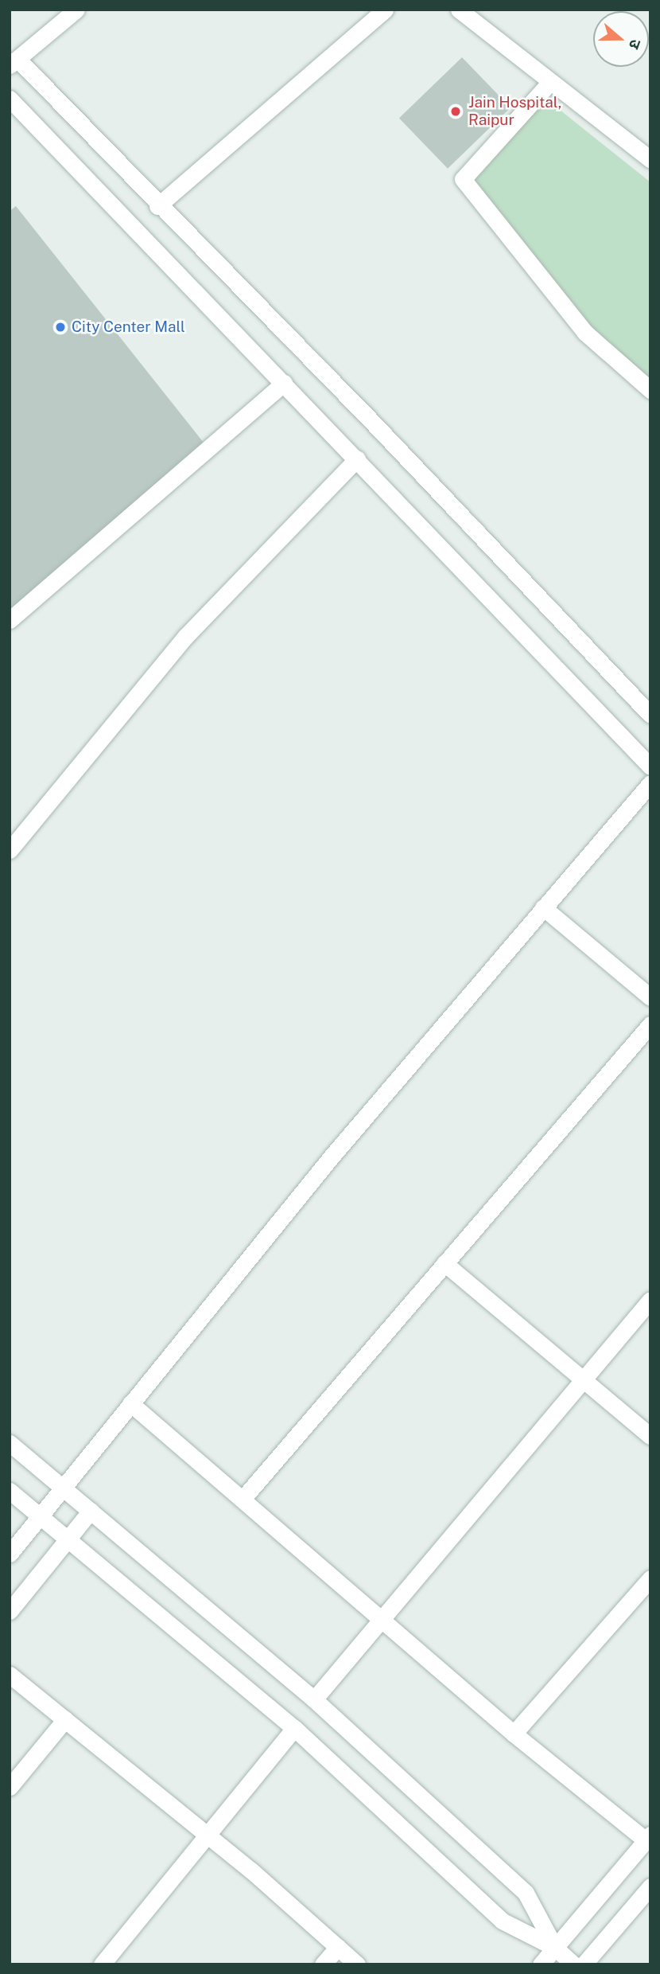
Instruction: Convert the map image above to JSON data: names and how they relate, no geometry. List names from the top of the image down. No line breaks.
{"places":["Jain Hospital, Raipur","City Center Mall"],"north":"right"}
